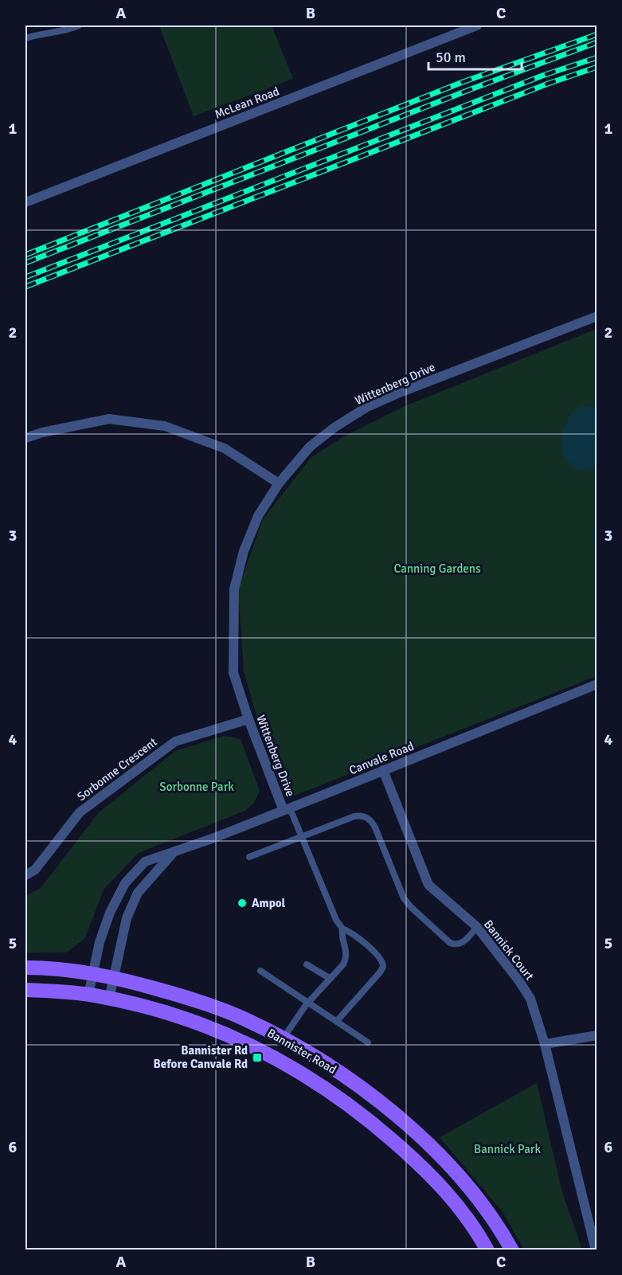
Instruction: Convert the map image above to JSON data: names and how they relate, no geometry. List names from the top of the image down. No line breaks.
{"streets":{"main road":["Bannister Road"],"street":["McLean Road","Wittenberg Drive","Canvale Road","Sorbonne Crescent","Bannick Court"]},"crossings":[["Wittenberg Drive","Canvale Road"],["Wittenberg Drive","Sorbonne Crescent"],["Canvale Road","Bannick Court"],["Canvale Road","Bannister Road"]],"parks":["Canning Gardens","Sorbonne Park","Bannick Park"],"places":{"other":["Ampol"],"transit":["Bannister Rd Before Canvale Rd"]},"scale_bar":"50 m","grid":{"columns":["A","B","C"],"rows":["1","2","3","4","5","6"]}}
